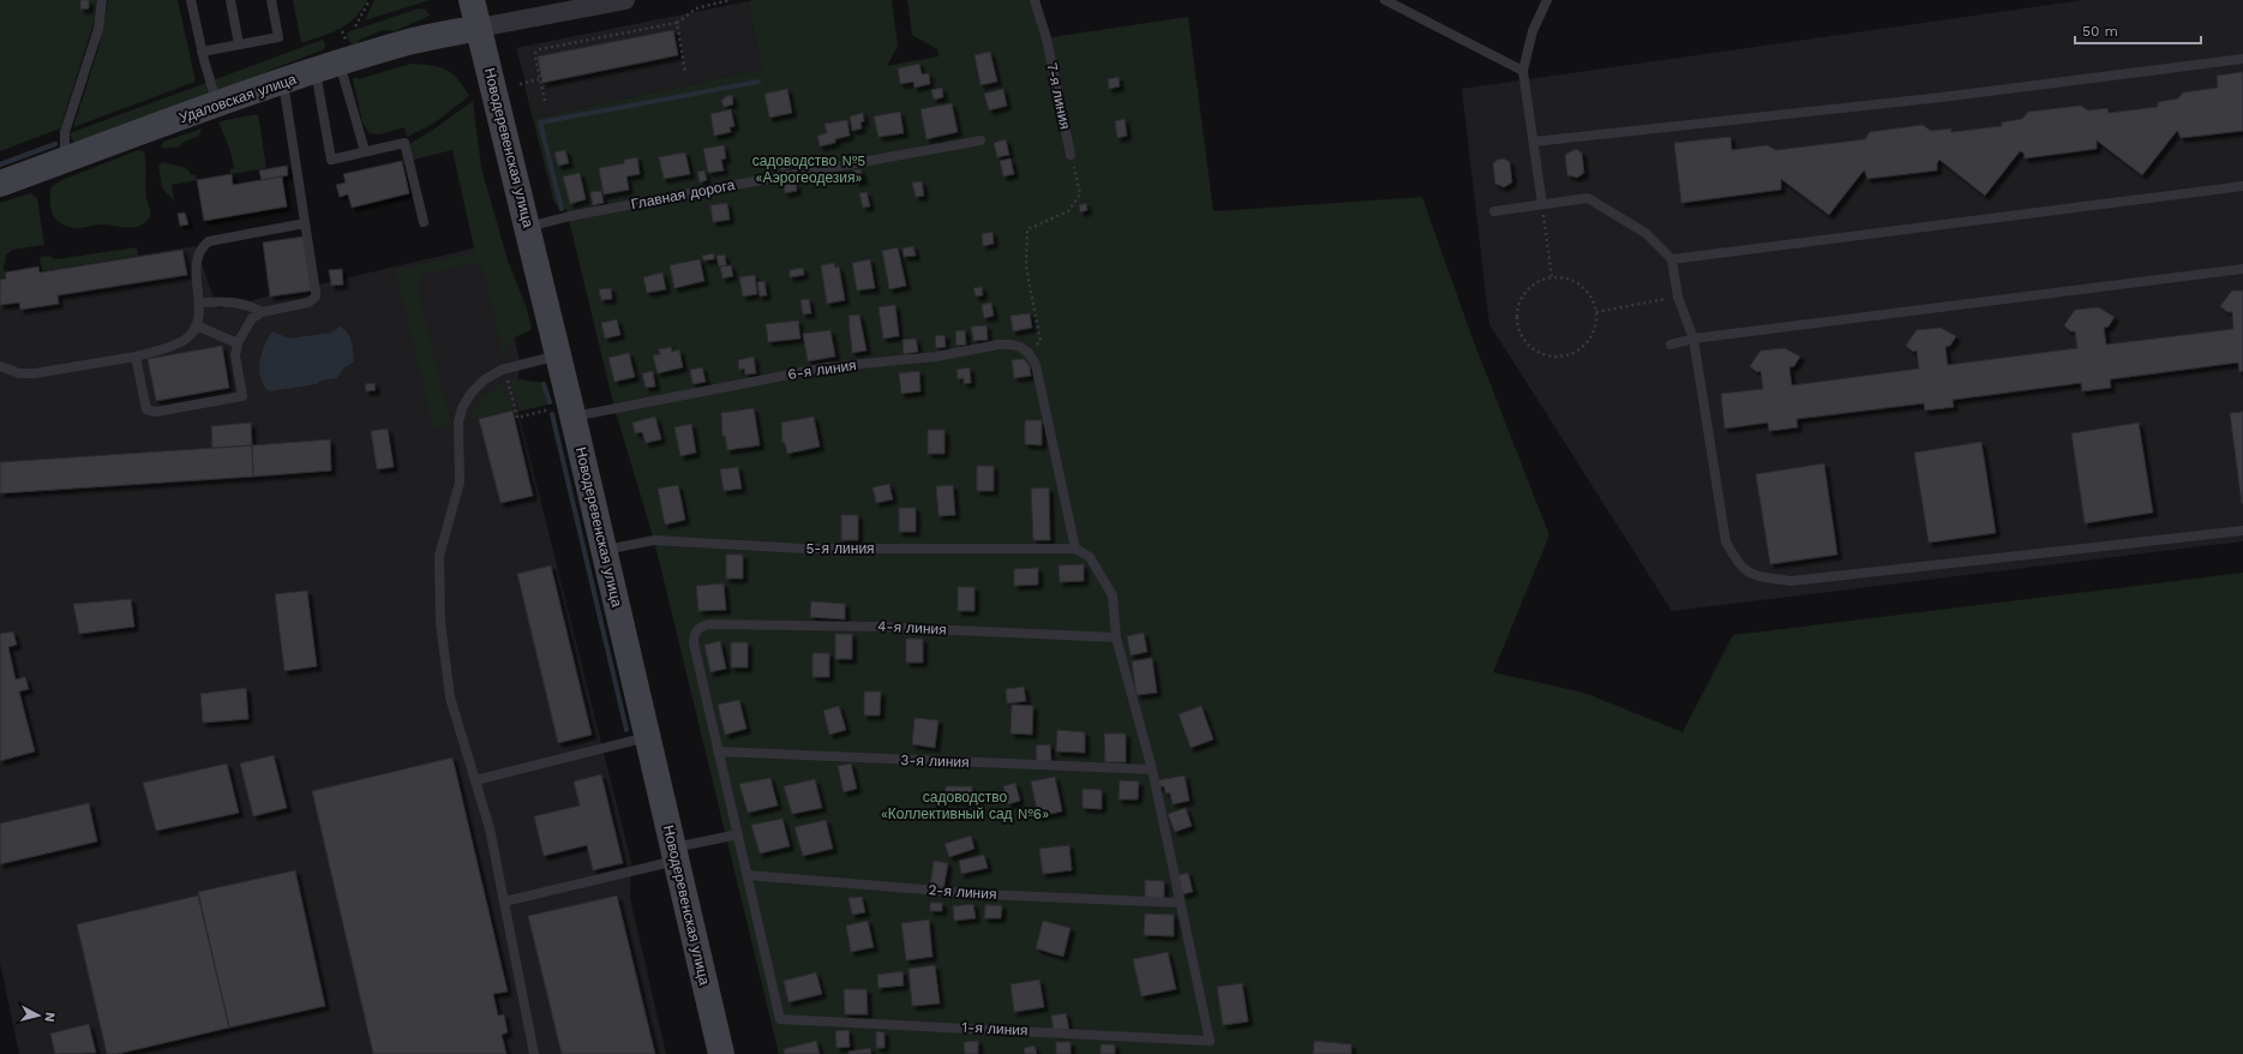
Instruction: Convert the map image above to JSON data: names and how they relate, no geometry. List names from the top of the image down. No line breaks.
{"streets":{"main road":["Удаловская улица","Новодеревенская улица"],"lane":["7-я линия","Главная дорога","6-я линия","5-я линия","4-я линия","3-я линия","2-я линия","1-я линия"]},"crossings":[["Удаловская улица","Новодеревенская улица"],["Новодеревенская улица","Главная дорога"],["Новодеревенская улица","6-я линия"],["Новодеревенская улица","5-я линия"],["4-я линия","3-я линия"],["2-я линия","1-я линия"]],"parks":["садоводство №5 «Аэрогеодезия»","садоводство «Коллективный сад №6»"],"scale_bar":"50 m","north":"right"}
